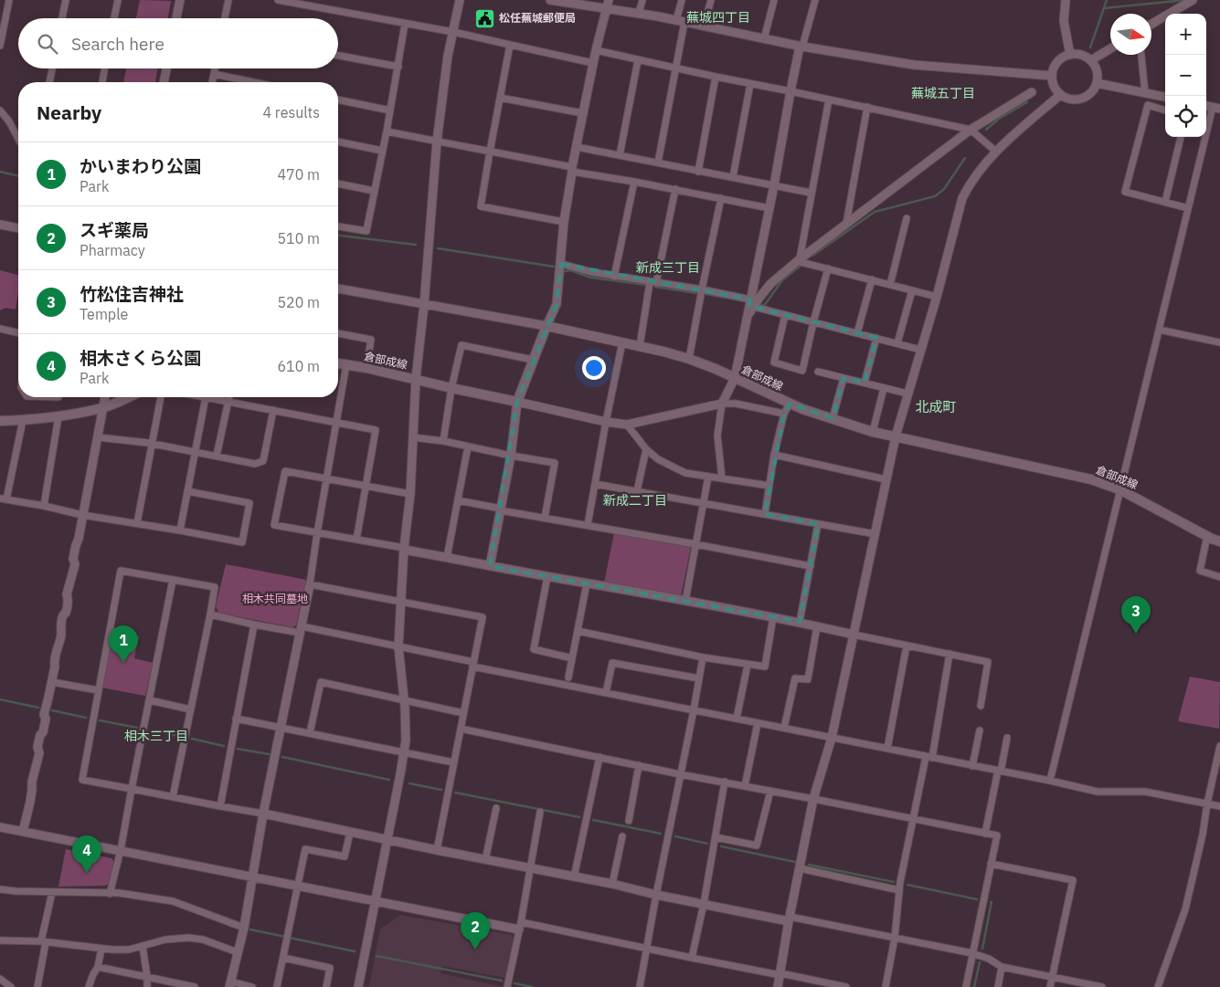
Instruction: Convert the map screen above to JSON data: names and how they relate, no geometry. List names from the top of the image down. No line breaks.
{"streets":{"main road":["倉部成線"]},"districts":["蕪城四丁目","蕪城五丁目","新成三丁目","北成町","新成二丁目","相木三丁目"],"parks":["相木共同墓地"],"places":{"public building":["松任蕪城郵便局"]},"north":"right","page":{"map_buttons":["+","−"],"search":"Search here","heading":["Nearby","4 results"],"list":[{"mark":"1","name":"かいまわり公園","note":"Park","value":"470 m"},{"mark":"2","name":"スギ薬局","note":"Pharmacy","value":"510 m"},{"mark":"3","name":"竹松住吉神社","note":"Temple","value":"520 m"},{"mark":"4","name":"相木さくら公園","note":"Park","value":"610 m"}],"pins":["3","1","4","2"]}}
